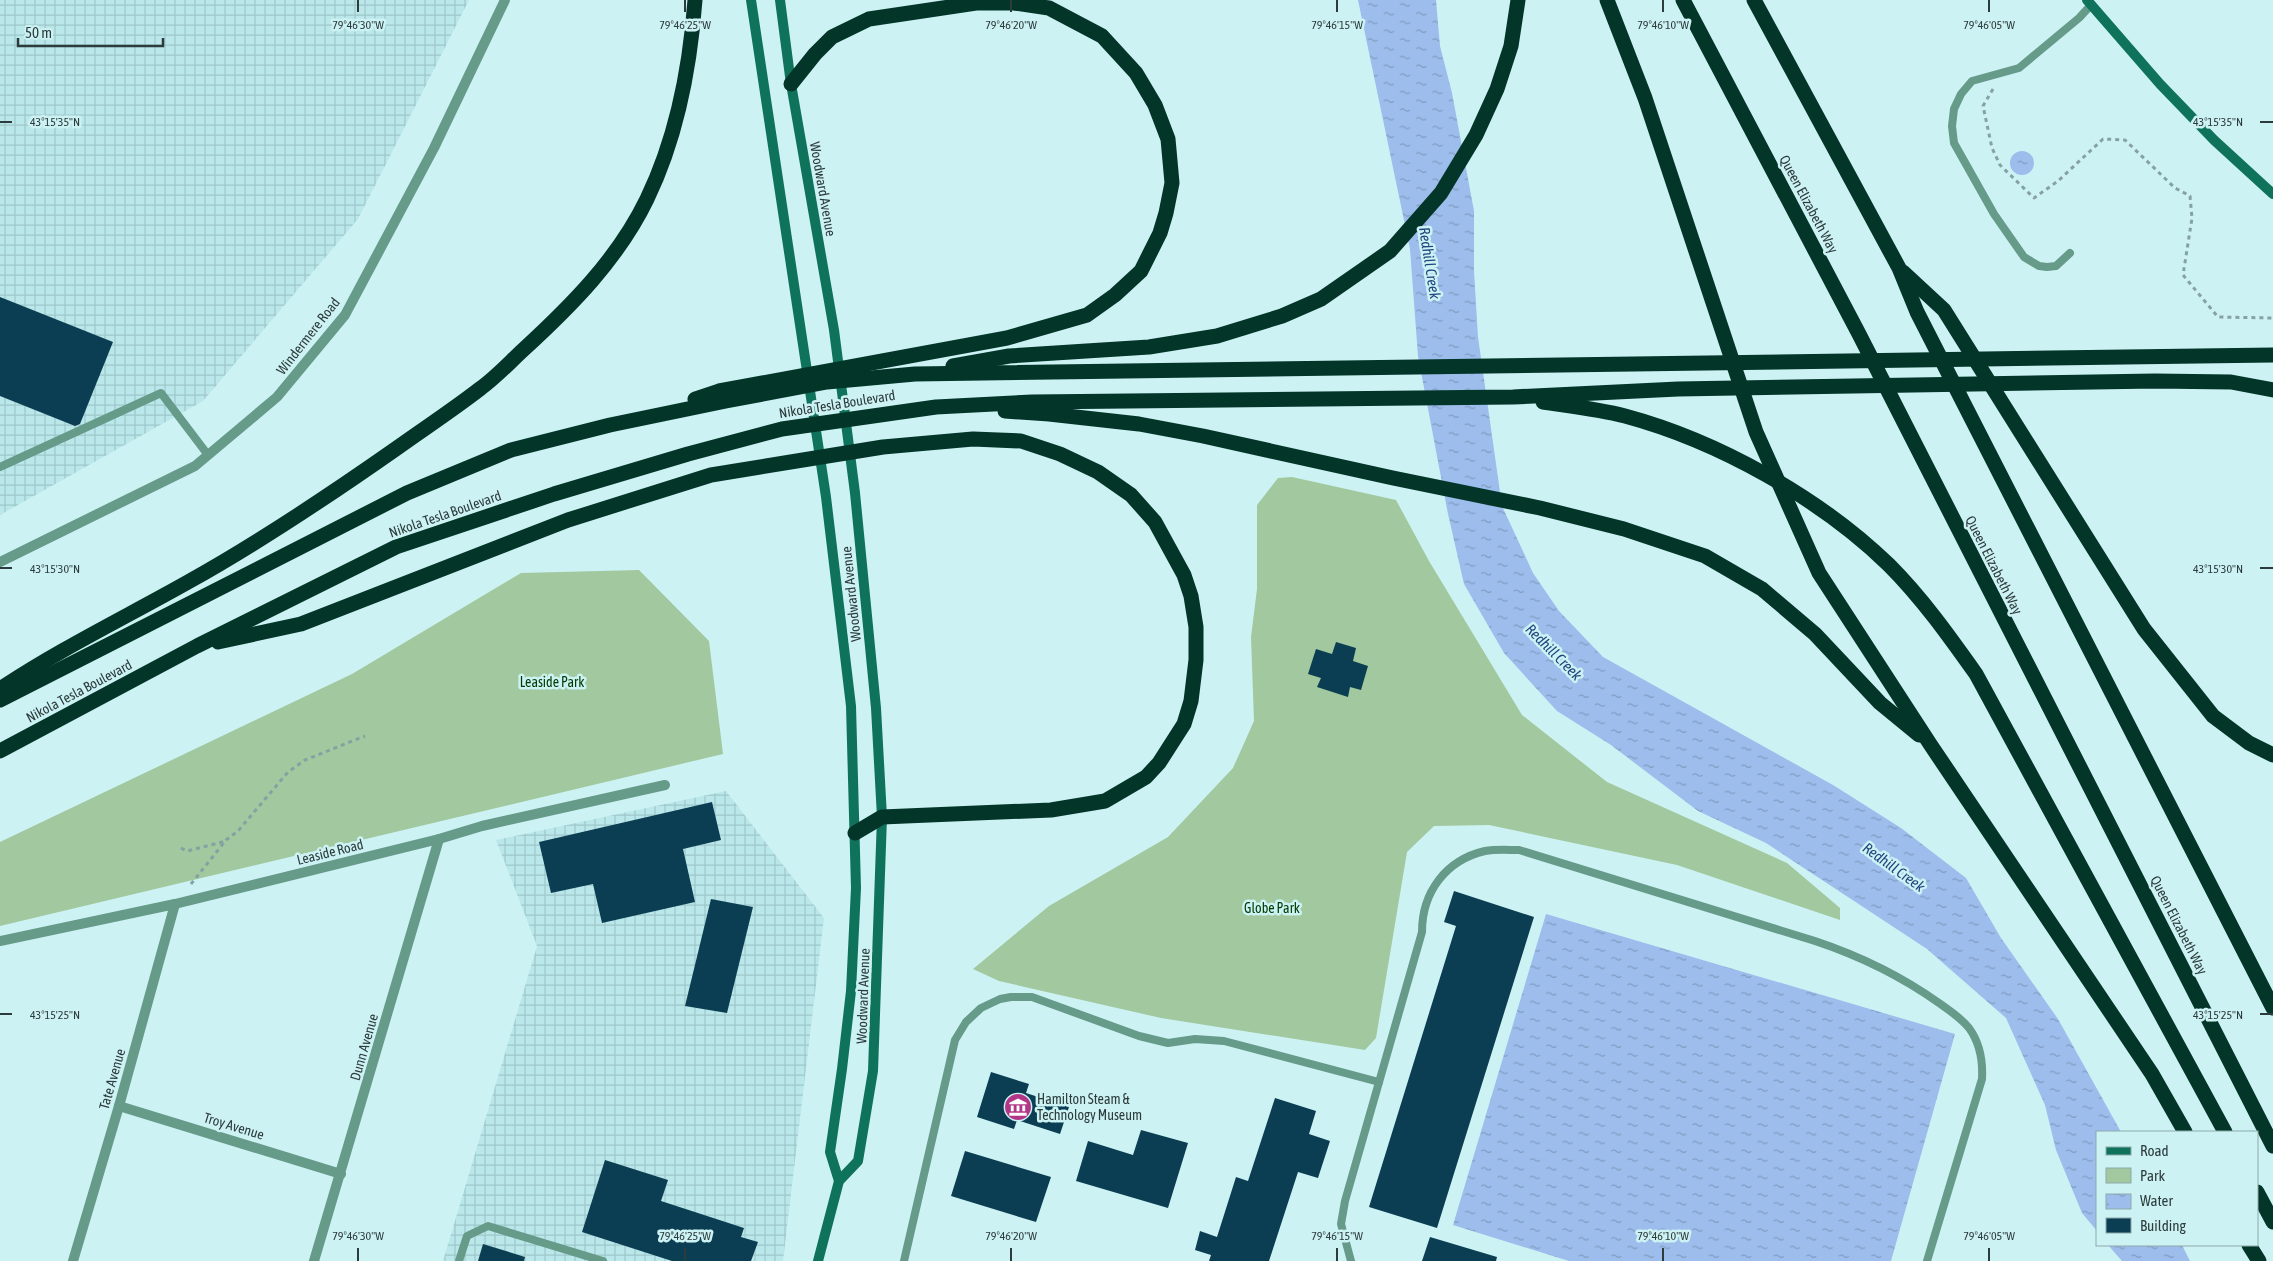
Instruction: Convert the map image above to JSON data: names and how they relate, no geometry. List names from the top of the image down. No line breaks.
{"streets":{"highway":["Queen Elizabeth Way","Nikola Tesla Boulevard"],"main road":["Woodward Avenue"],"street":["Windermere Road","Leaside Road","Dunn Avenue","Tate Avenue","Troy Avenue"]},"crossings":[["Leaside Road","Dunn Avenue"],["Leaside Road","Tate Avenue"],["Dunn Avenue","Troy Avenue"],["Tate Avenue","Troy Avenue"]],"water":["Redhill Creek"],"parks":["Leaside Park","Globe Park"],"places":{"museum":["Hamilton Steam & Technology Museum"]},"legend":["Road","Park","Water","Building"],"scale_bar":"50 m","coordinates":["79°46'30\"W","79°46'25\"W","79°46'20\"W","79°46'15\"W","79°46'10\"W","79°46'05\"W","43°15'35\"N","43°15'30\"N","43°15'25\"N"]}
